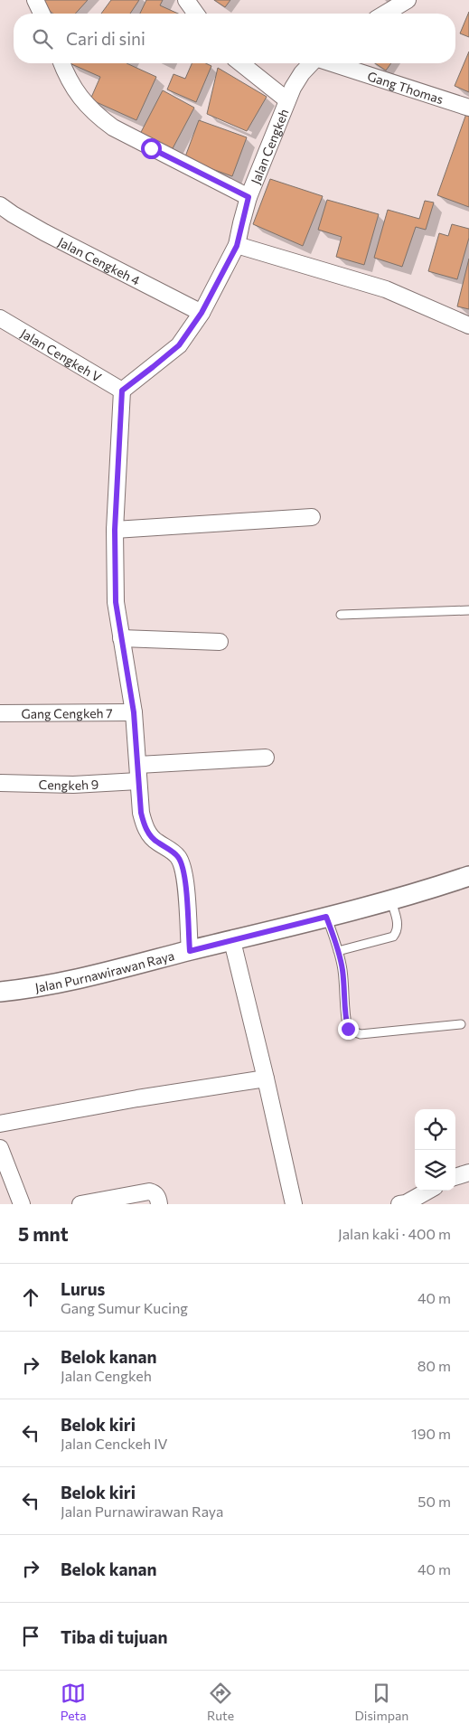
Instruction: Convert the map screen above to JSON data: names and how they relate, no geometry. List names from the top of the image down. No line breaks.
{"streets":{"street":["Gang Thomas","Jalan Cengkeh","Jalan Cengkeh 4","Jalan Cengkeh V","Gang Cengkeh 7","Cengkeh 9","Jalan Purnawirawan Raya"]},"crossings":[["Jalan Cengkeh","Jalan Cengkeh 4"],["Jalan Cengkeh","Jalan Cengkeh V"]],"page":{"search":"Cari di sini","heading":["5 mnt","Jalan kaki · 400 m"],"list":[["Lurus","Gang Sumur Kucing","40 m"],["Belok kanan","Jalan Cengkeh","80 m"],["Belok kiri","Jalan Cenckeh IV","190 m"],["Belok kiri","Jalan Purnawirawan Raya","50 m"],["Belok kanan","40 m"],"Tiba di tujuan"],"nav":["Peta","Rute","Disimpan"]}}
